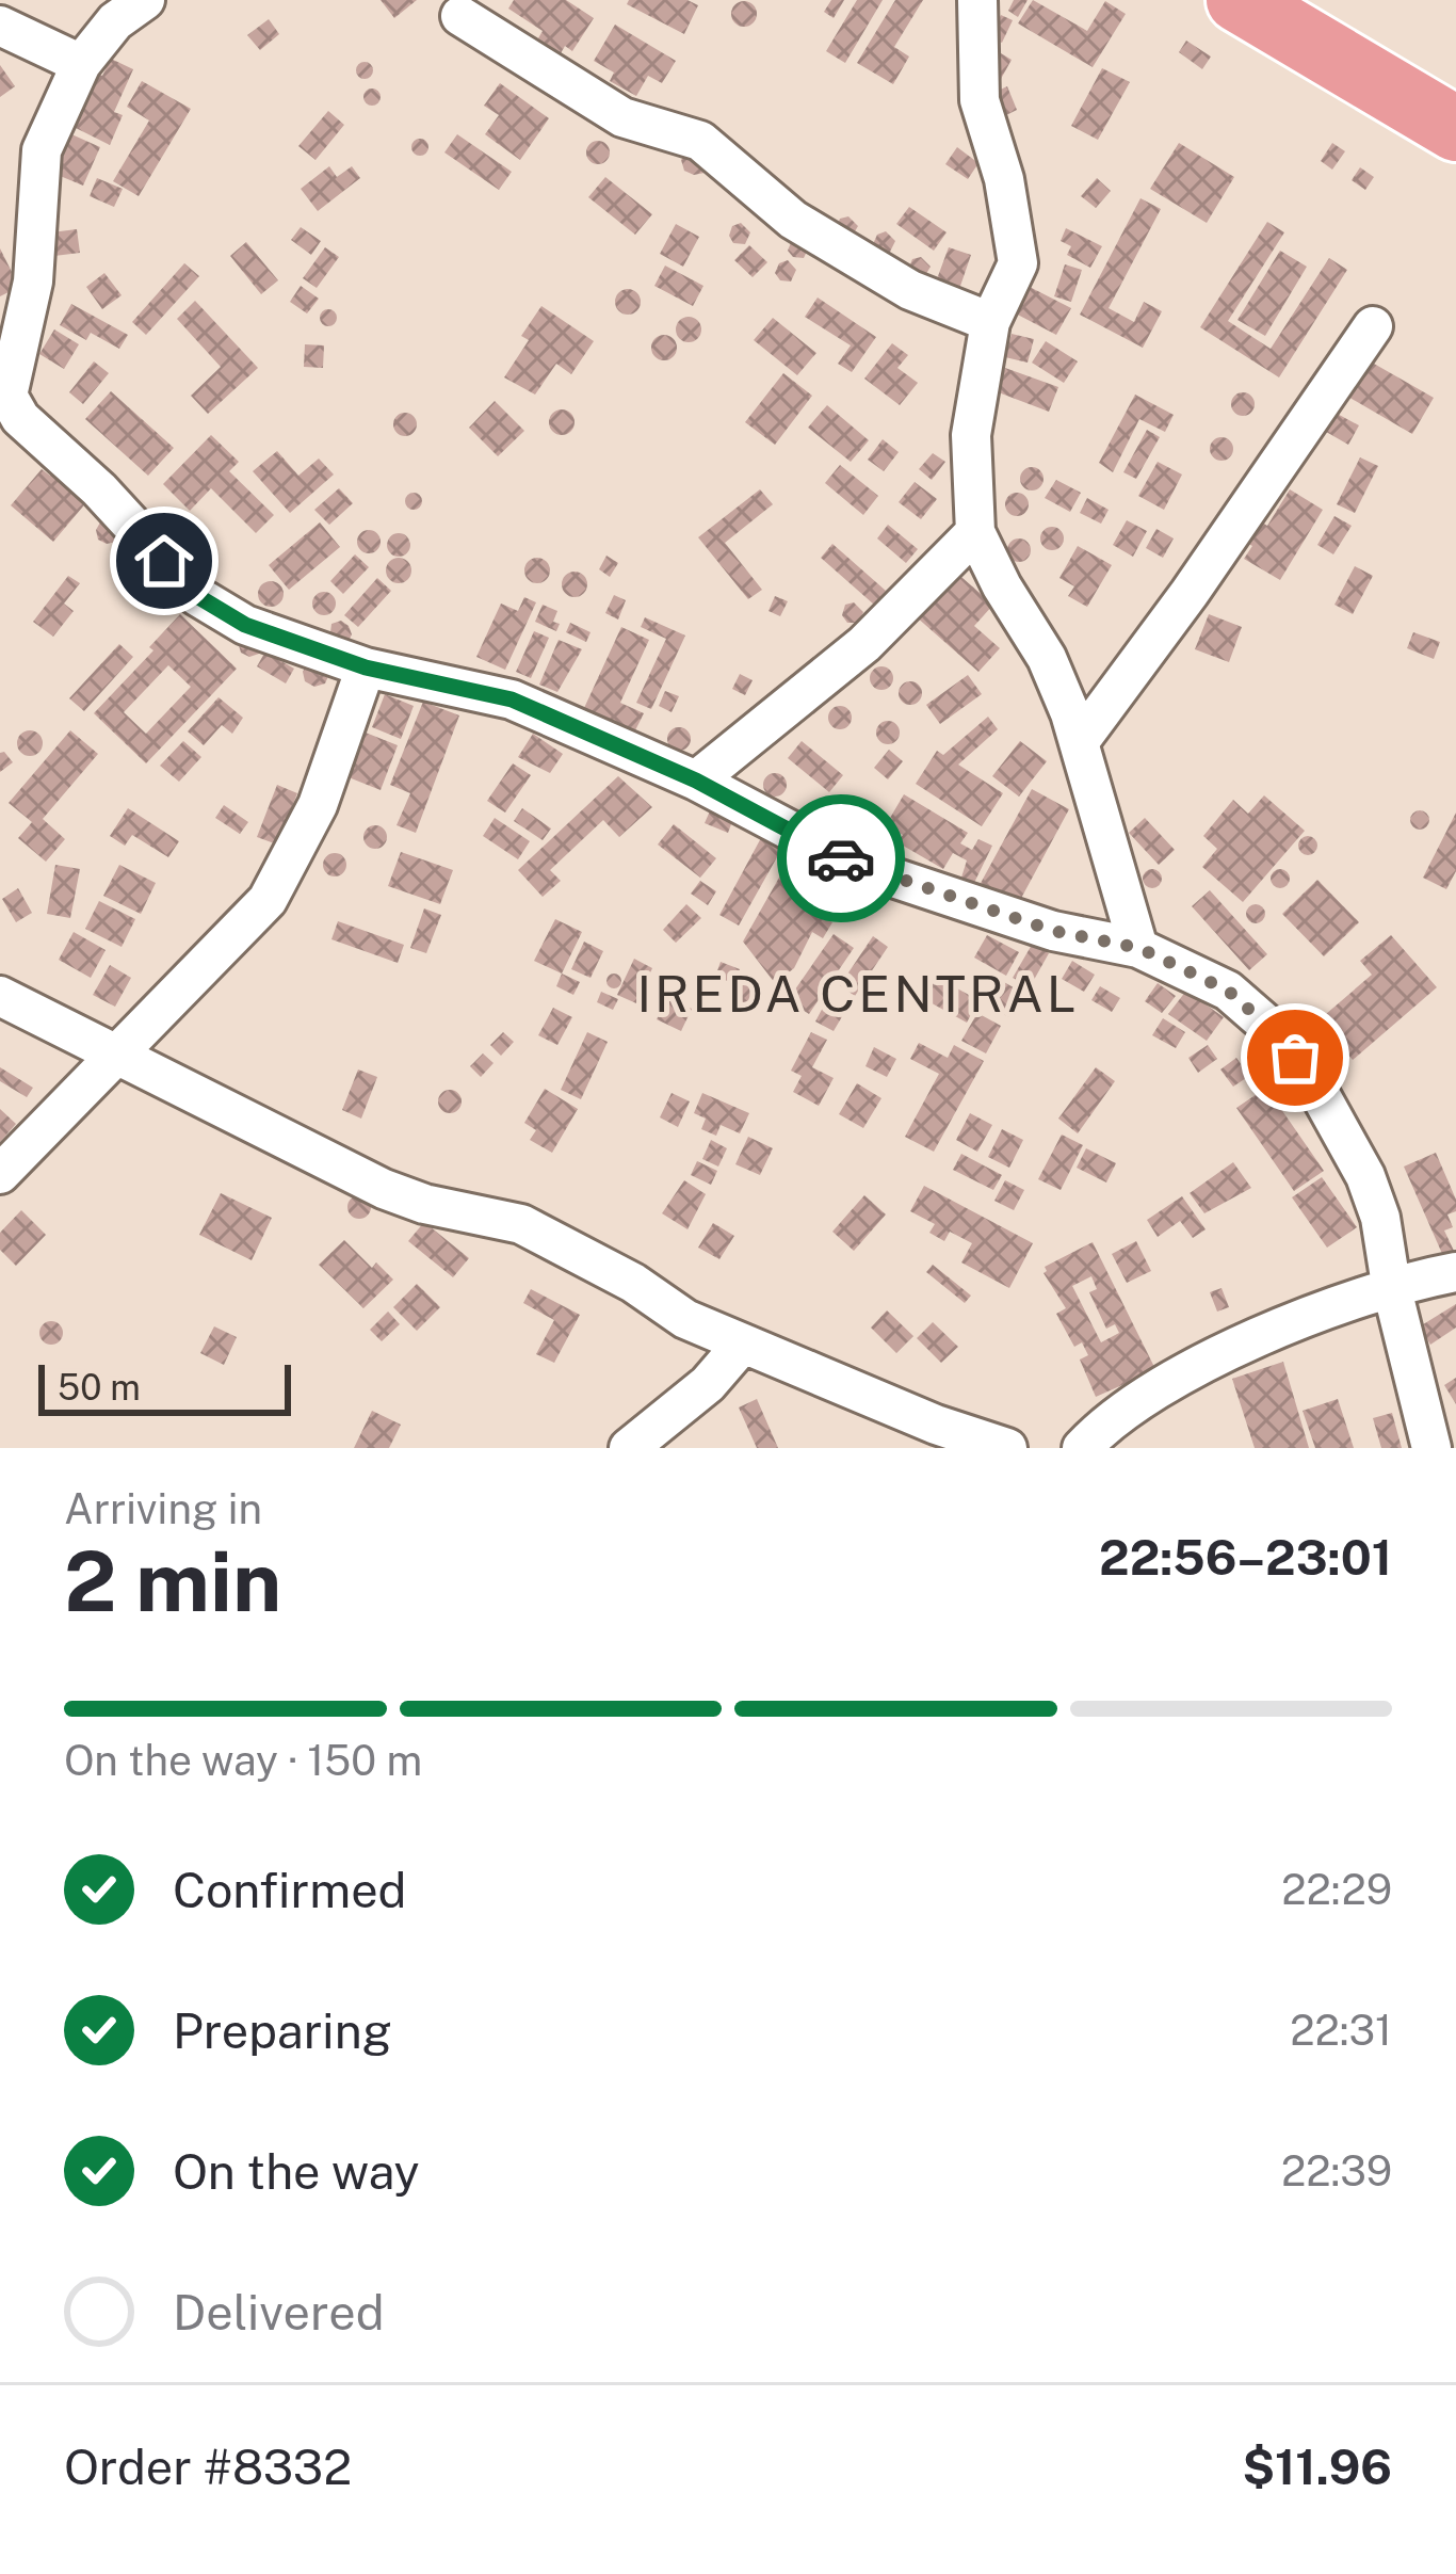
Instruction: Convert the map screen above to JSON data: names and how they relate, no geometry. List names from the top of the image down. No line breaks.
{"districts":["IREDA CENTRAL"],"scale_bar":"50 m","page":{"scale":"50 m","heading":["2 min","Arriving in","22:56–23:01"],"panel":["Order #8332","$11.96"],"bar":"On the way · 150 m","list":[["Confirmed","22:29"],["Preparing","22:31"],["On the way","22:39"],"Delivered"]}}
